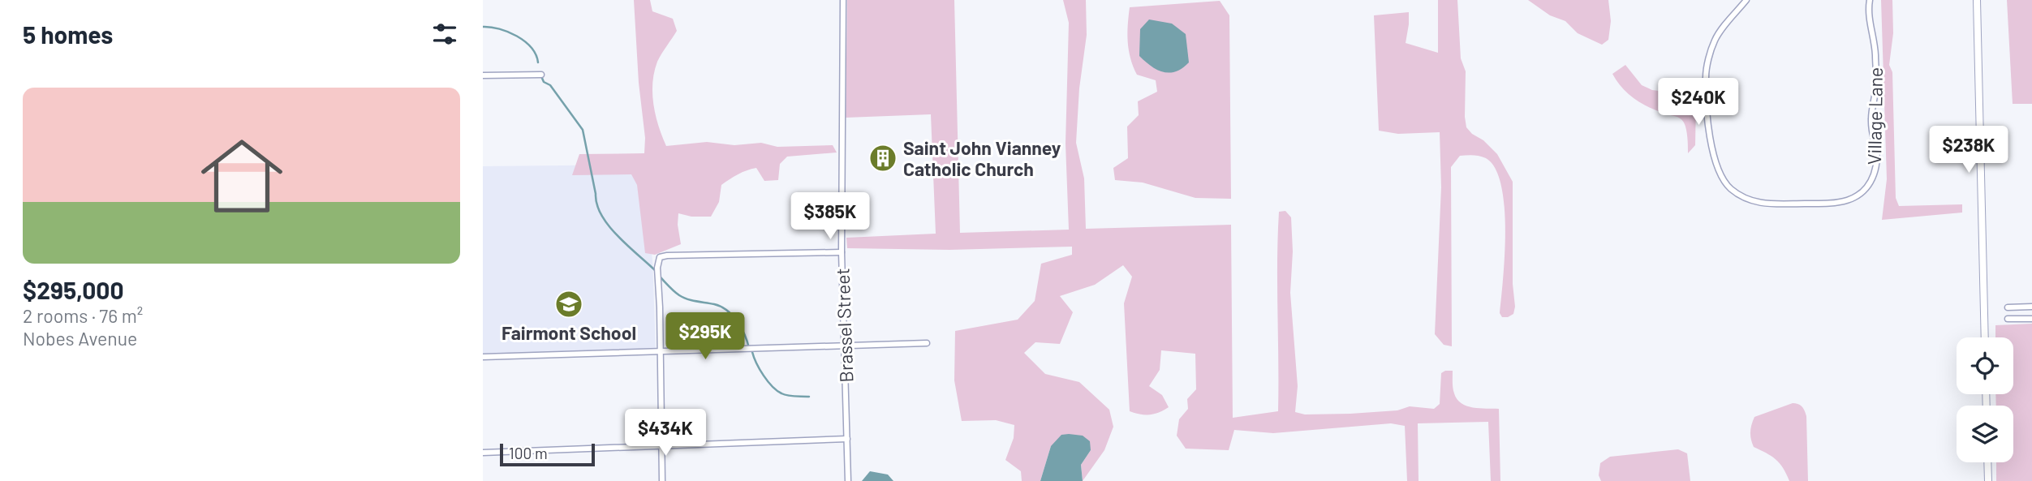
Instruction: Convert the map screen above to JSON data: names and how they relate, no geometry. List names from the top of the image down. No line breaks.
{"streets":{"street":["Village Lane","Brassel Street"]},"places":{"building":["Saint John Vianney Catholic Church"],"school or university":["Fairmont School"]},"scale_bar":"100 m","page":{"heading":"5 homes","list":[{"name":"$295,000","note":"2 rooms · 76 m² · Nobes Avenue"}],"price":["$240K","$238K","$385K","$295K","$434K"],"scale":"100 m"}}
